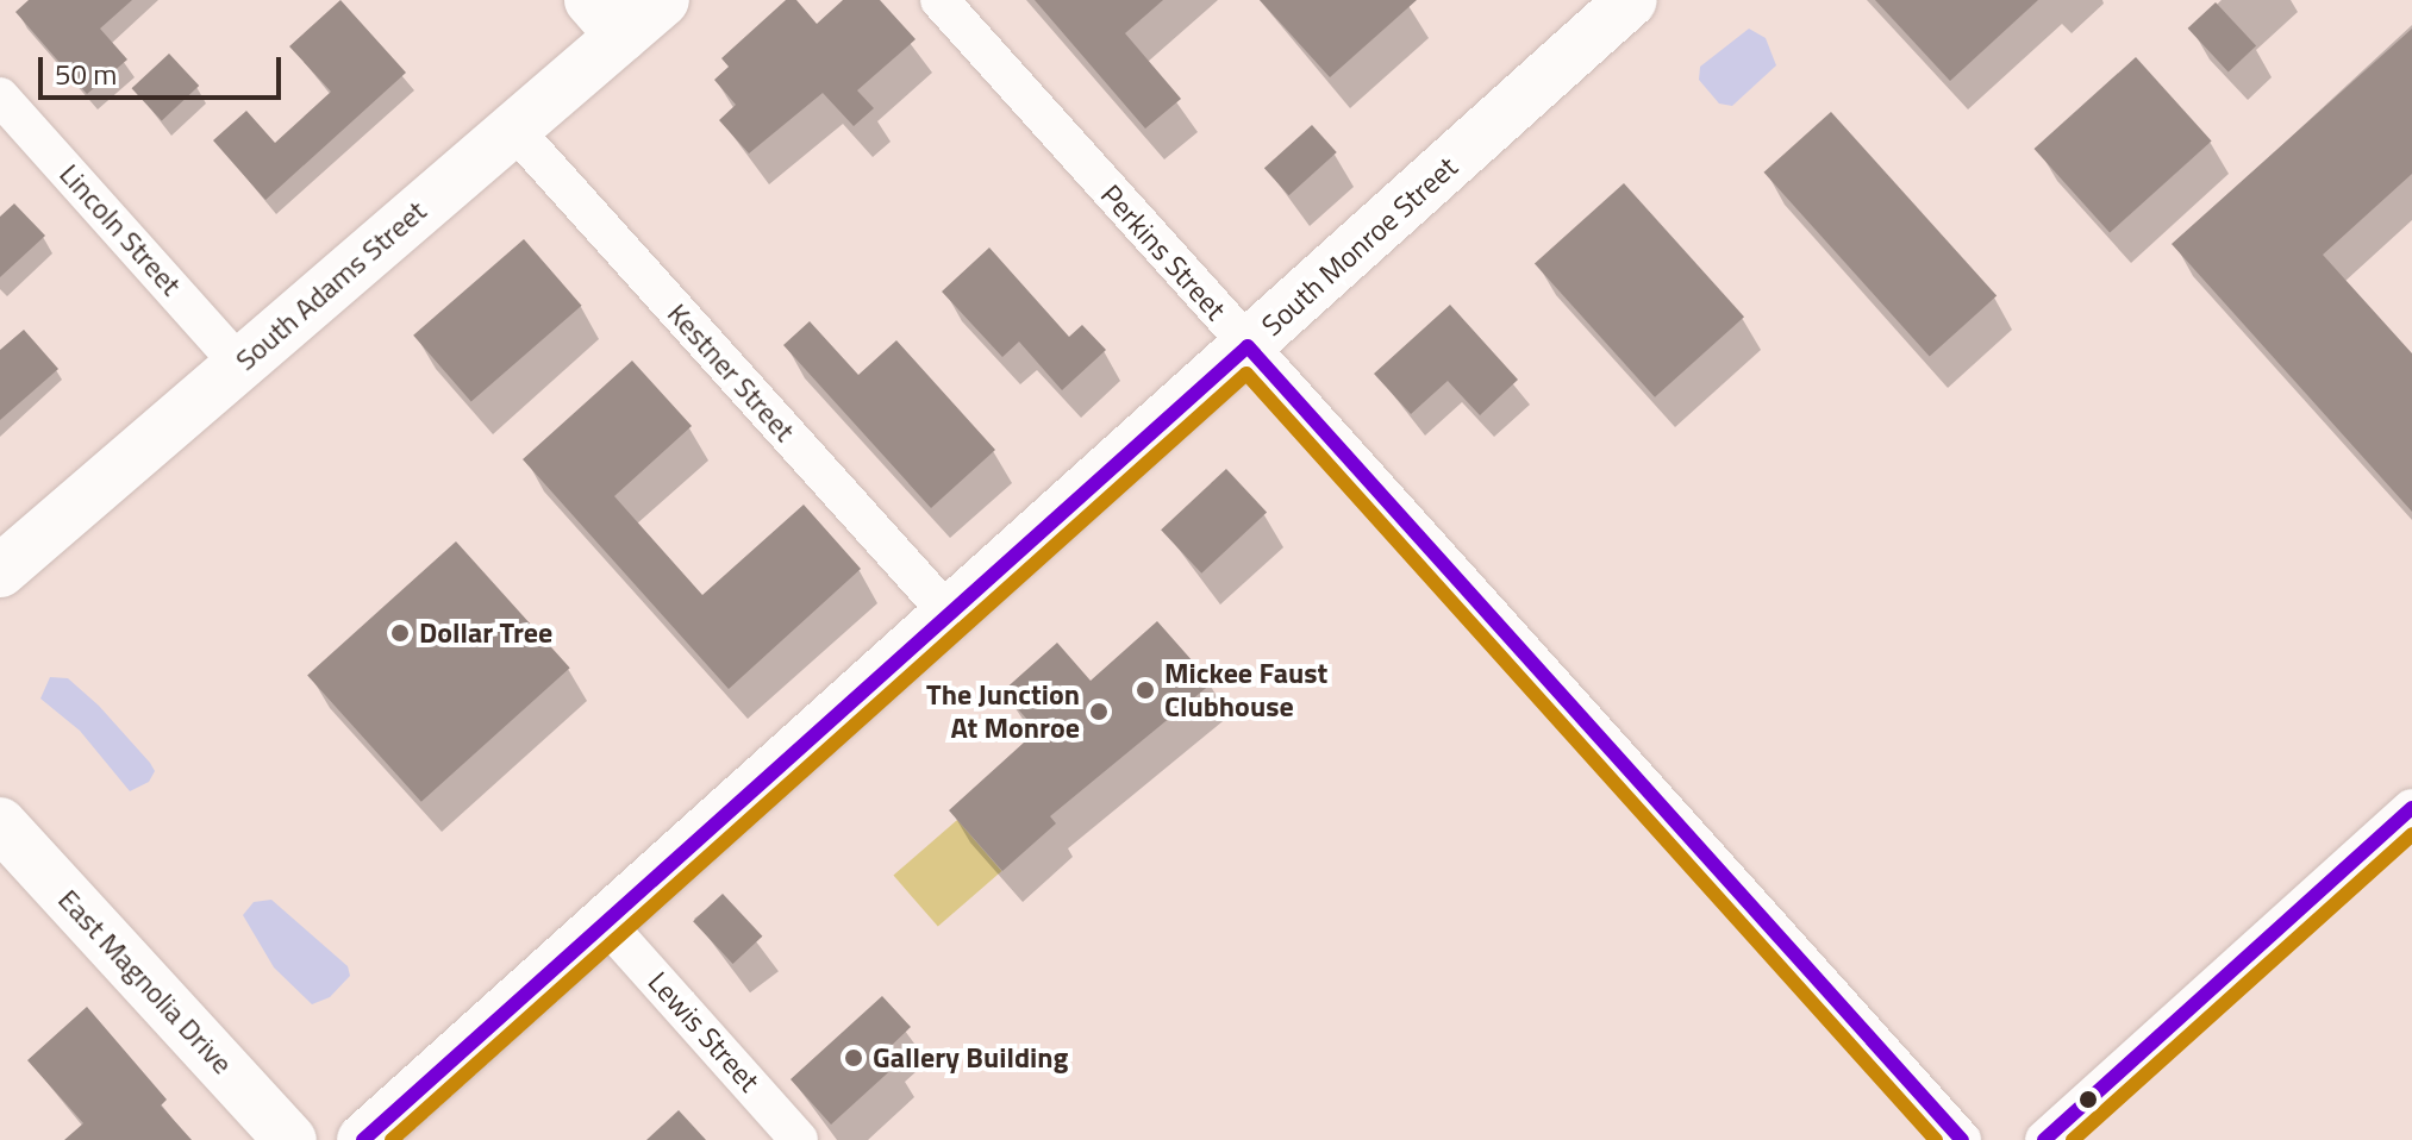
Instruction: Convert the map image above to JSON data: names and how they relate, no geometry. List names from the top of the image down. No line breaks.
{"streets":{"main road":["South Monroe Street","South Adams Street","East Magnolia Drive"],"street":["Lincoln Street","Perkins Street","Kestner Street","Lewis Street"]},"crossings":[["Lincoln Street","South Adams Street"],["South Monroe Street","Perkins Street"],["South Monroe Street","Kestner Street"],["South Monroe Street","Lewis Street"],["South Adams Street","Kestner Street"]],"places":["Dollar Tree","Mickee Faust Clubhouse","The Junction At Monroe","Gallery Building"],"scale_bar":"50 m"}
